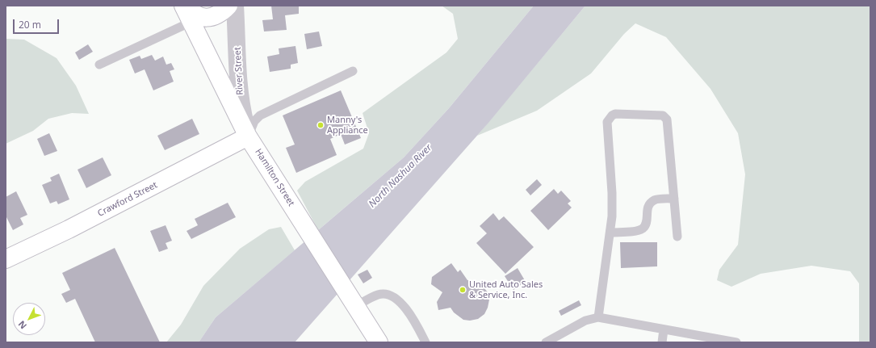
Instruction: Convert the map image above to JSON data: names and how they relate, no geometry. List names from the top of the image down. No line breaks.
{"streets":{"main road":["Hamilton Street","Crawford Street"],"street":["River Street"]},"crossings":[["River Street","Hamilton Street"],["River Street","Crawford Street"],["Hamilton Street","Crawford Street"]],"water":["North Nashua River"],"places":["Manny's Appliance","United Auto Sales & Service, Inc."],"scale_bar":"20 m","north":"bottom left"}
